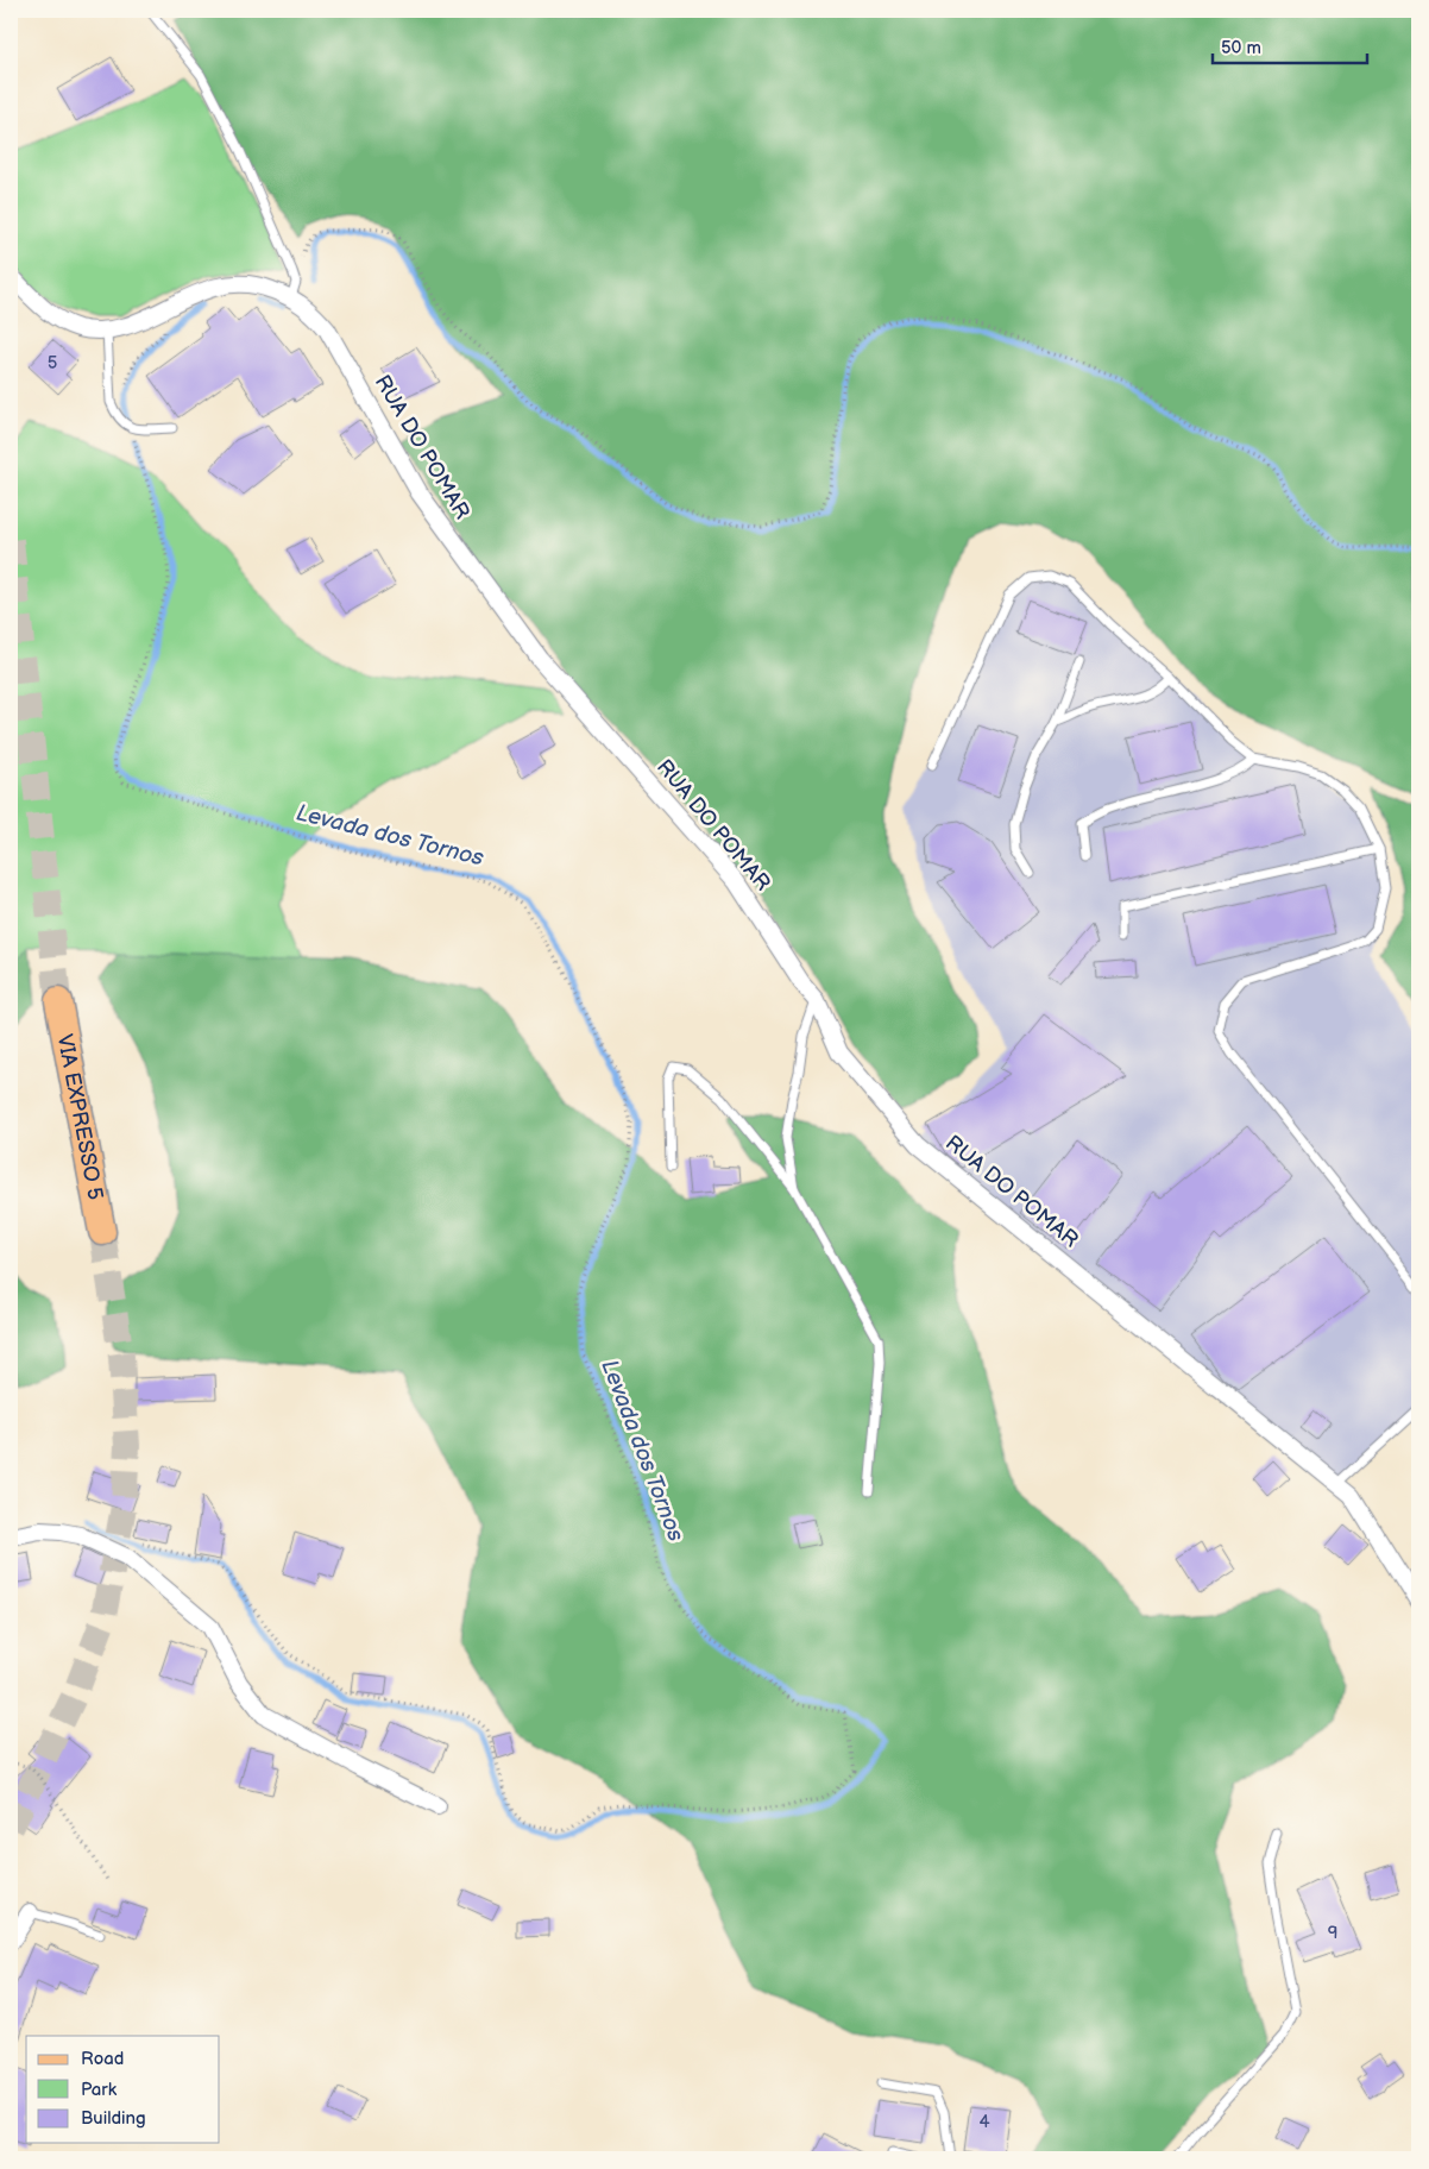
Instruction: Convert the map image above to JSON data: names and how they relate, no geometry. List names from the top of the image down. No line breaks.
{"streets":{"main road":["VIA EXPRESSO 5"],"street":["RUA DO POMAR"]},"water":["Levada dos Tornos"],"house_numbers":["5","9","4"],"legend":["Road","Park","Building"],"scale_bar":"50 m"}
